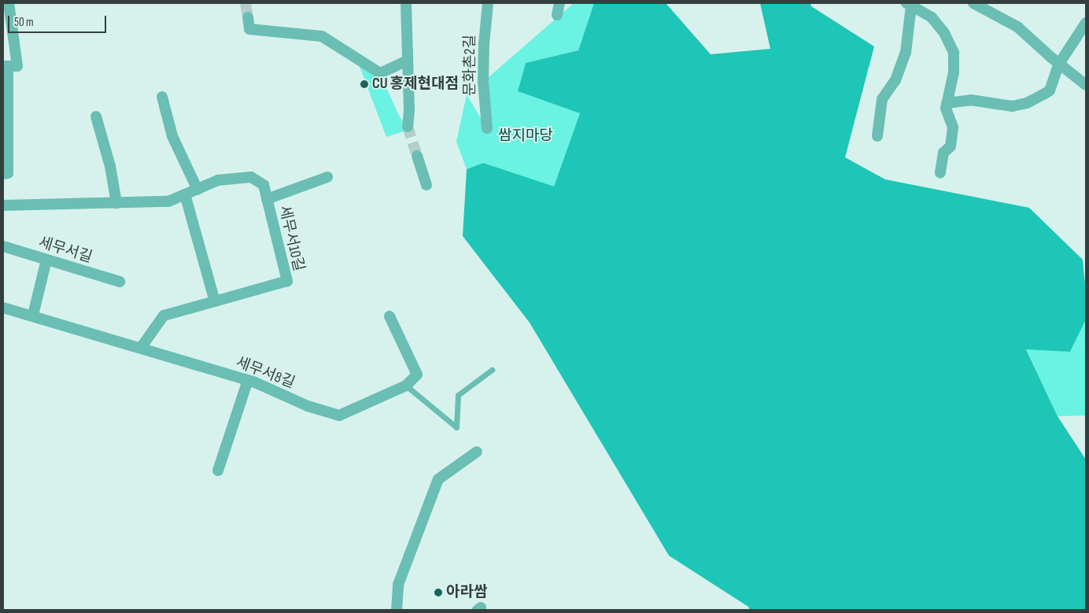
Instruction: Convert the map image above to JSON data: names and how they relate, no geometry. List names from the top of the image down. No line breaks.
{"streets":{"street":["문화촌2길","세무서10길","세무서길","세무서8길"]},"crossings":[["세무서10길","세무서8길"]],"parks":["쌈지마당"],"places":["CU 홍제현대점","아라쌈"],"scale_bar":"50 m"}
